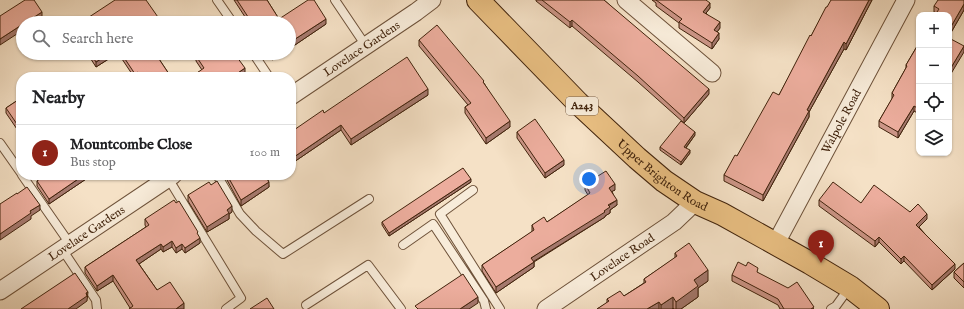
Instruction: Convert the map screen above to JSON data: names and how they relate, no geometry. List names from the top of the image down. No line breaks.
{"streets":{"main road":["A243","Upper Brighton Road"],"street":["Lovelace Gardens","Walpole Road","Lovelace Road"]},"crossings":[["Walpole Road","Upper Brighton Road"],["Upper Brighton Road","Lovelace Road"]],"page":{"map_buttons":["+","−"],"search":"Search here","heading":"Nearby","list":[{"mark":"1","name":"Mountcombe Close","note":"Bus stop","value":"100 m"}],"pins":"1"}}
